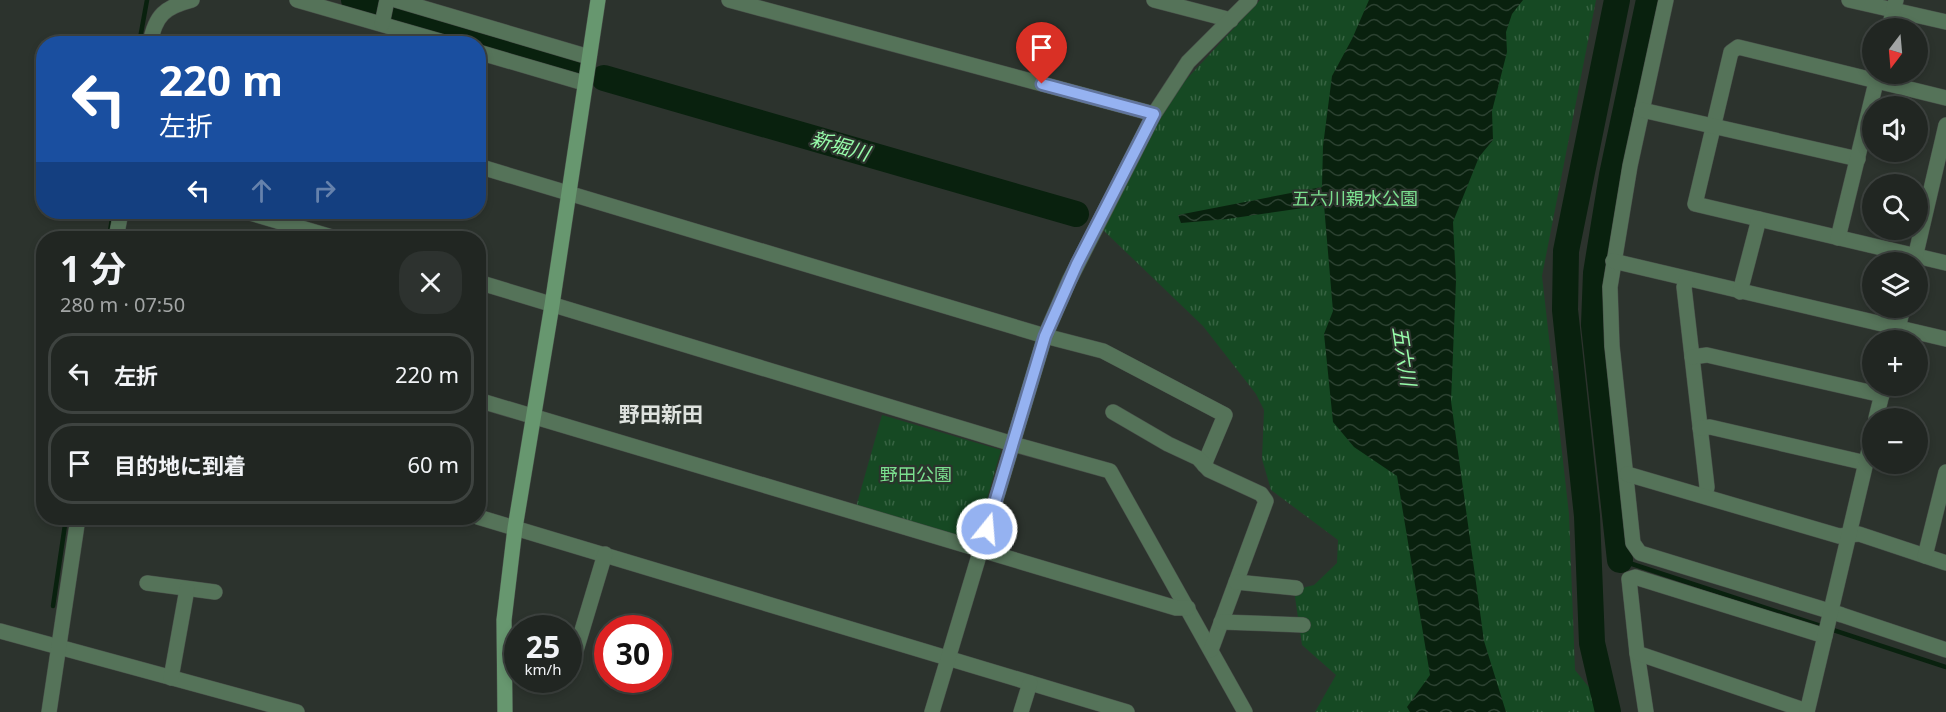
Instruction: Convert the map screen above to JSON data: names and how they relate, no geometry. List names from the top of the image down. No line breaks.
{"districts":["野田新田"],"water":["新堀川","五六川"],"parks":["五六川親水公園","野田公園"],"north":"bottom","page":{"map_buttons":["+","−"],"turn":["220 m","左折"],"heading":["1 分","280 m · 07:50"],"list":[{"name":"左折","value":"220 m"},{"name":"目的地に到着","value":"60 m"}],"speed":"25 km/h","limit":"30"}}
